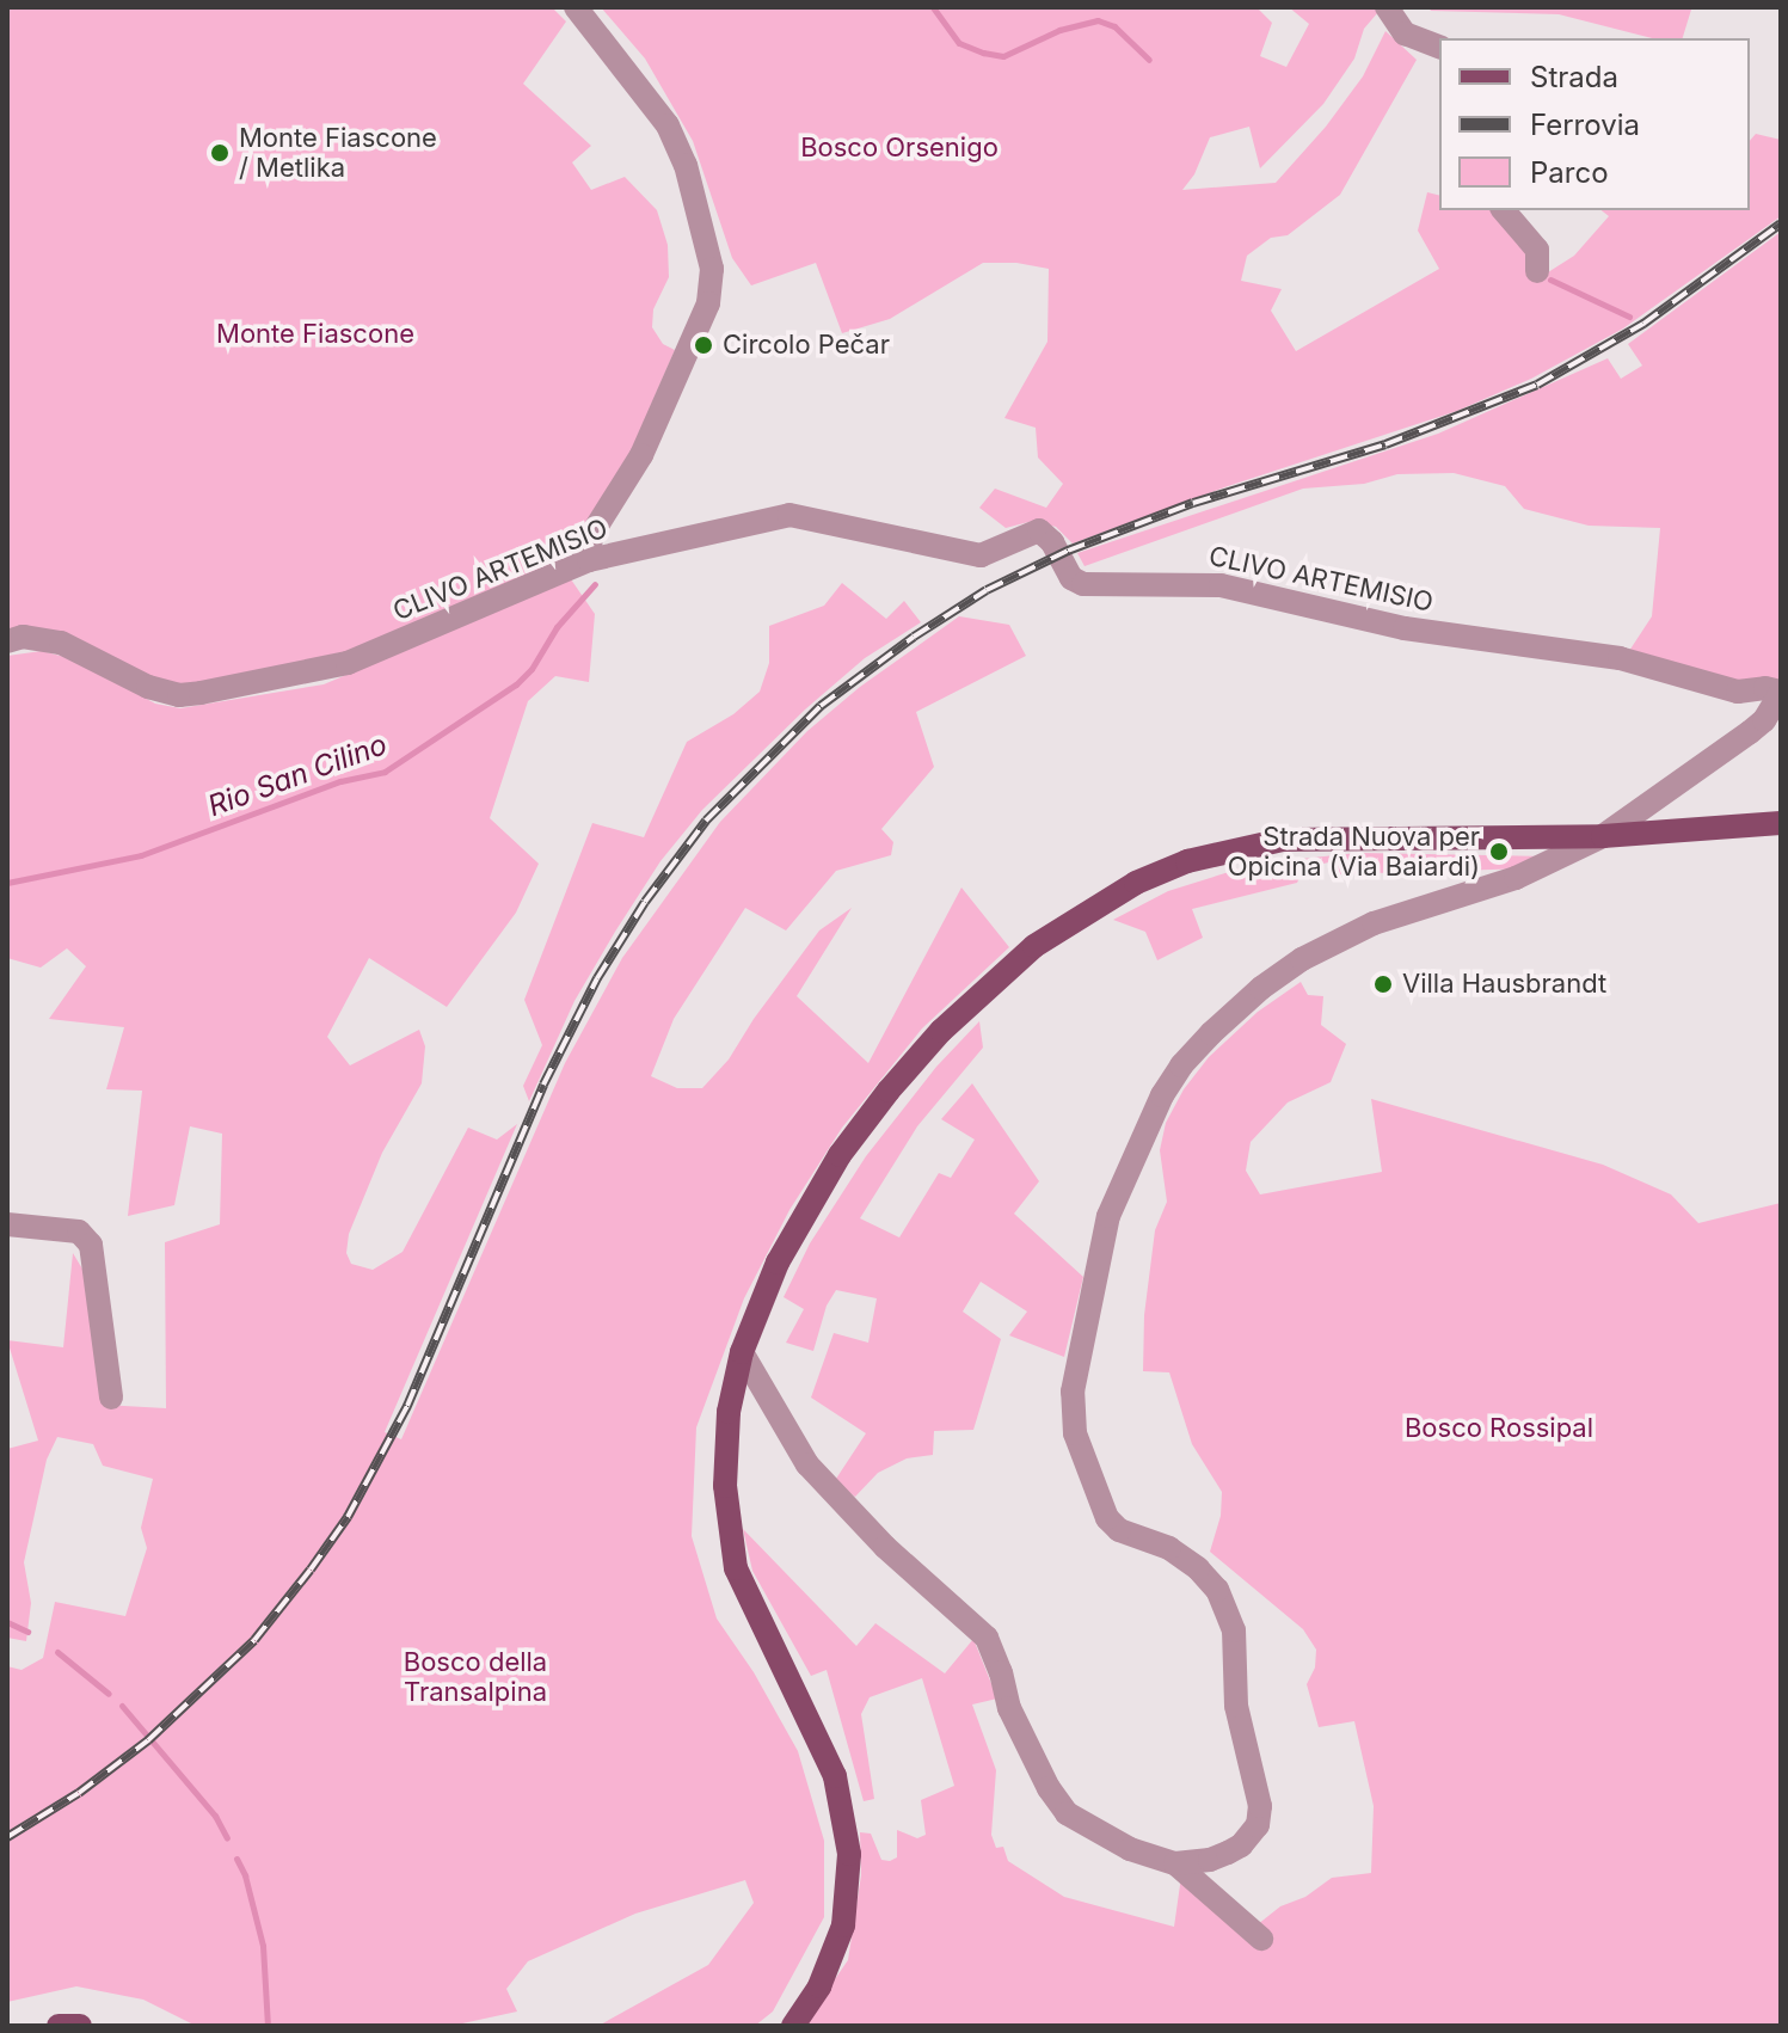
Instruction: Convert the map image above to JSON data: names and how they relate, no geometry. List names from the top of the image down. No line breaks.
{"streets":{"street":["CLIVO ARTEMISIO"]},"water":["Rio San Cilino"],"parks":["Bosco Orsenigo","Monte Fiascone","Bosco Rossipal","Bosco della Transalpina"],"places":["Monte Fiascone / Metlika","Circolo Pečar","Strada Nuova per Opicina (Via Baiardi)","Villa Hausbrandt"],"legend":["Strada","Ferrovia","Parco"]}
